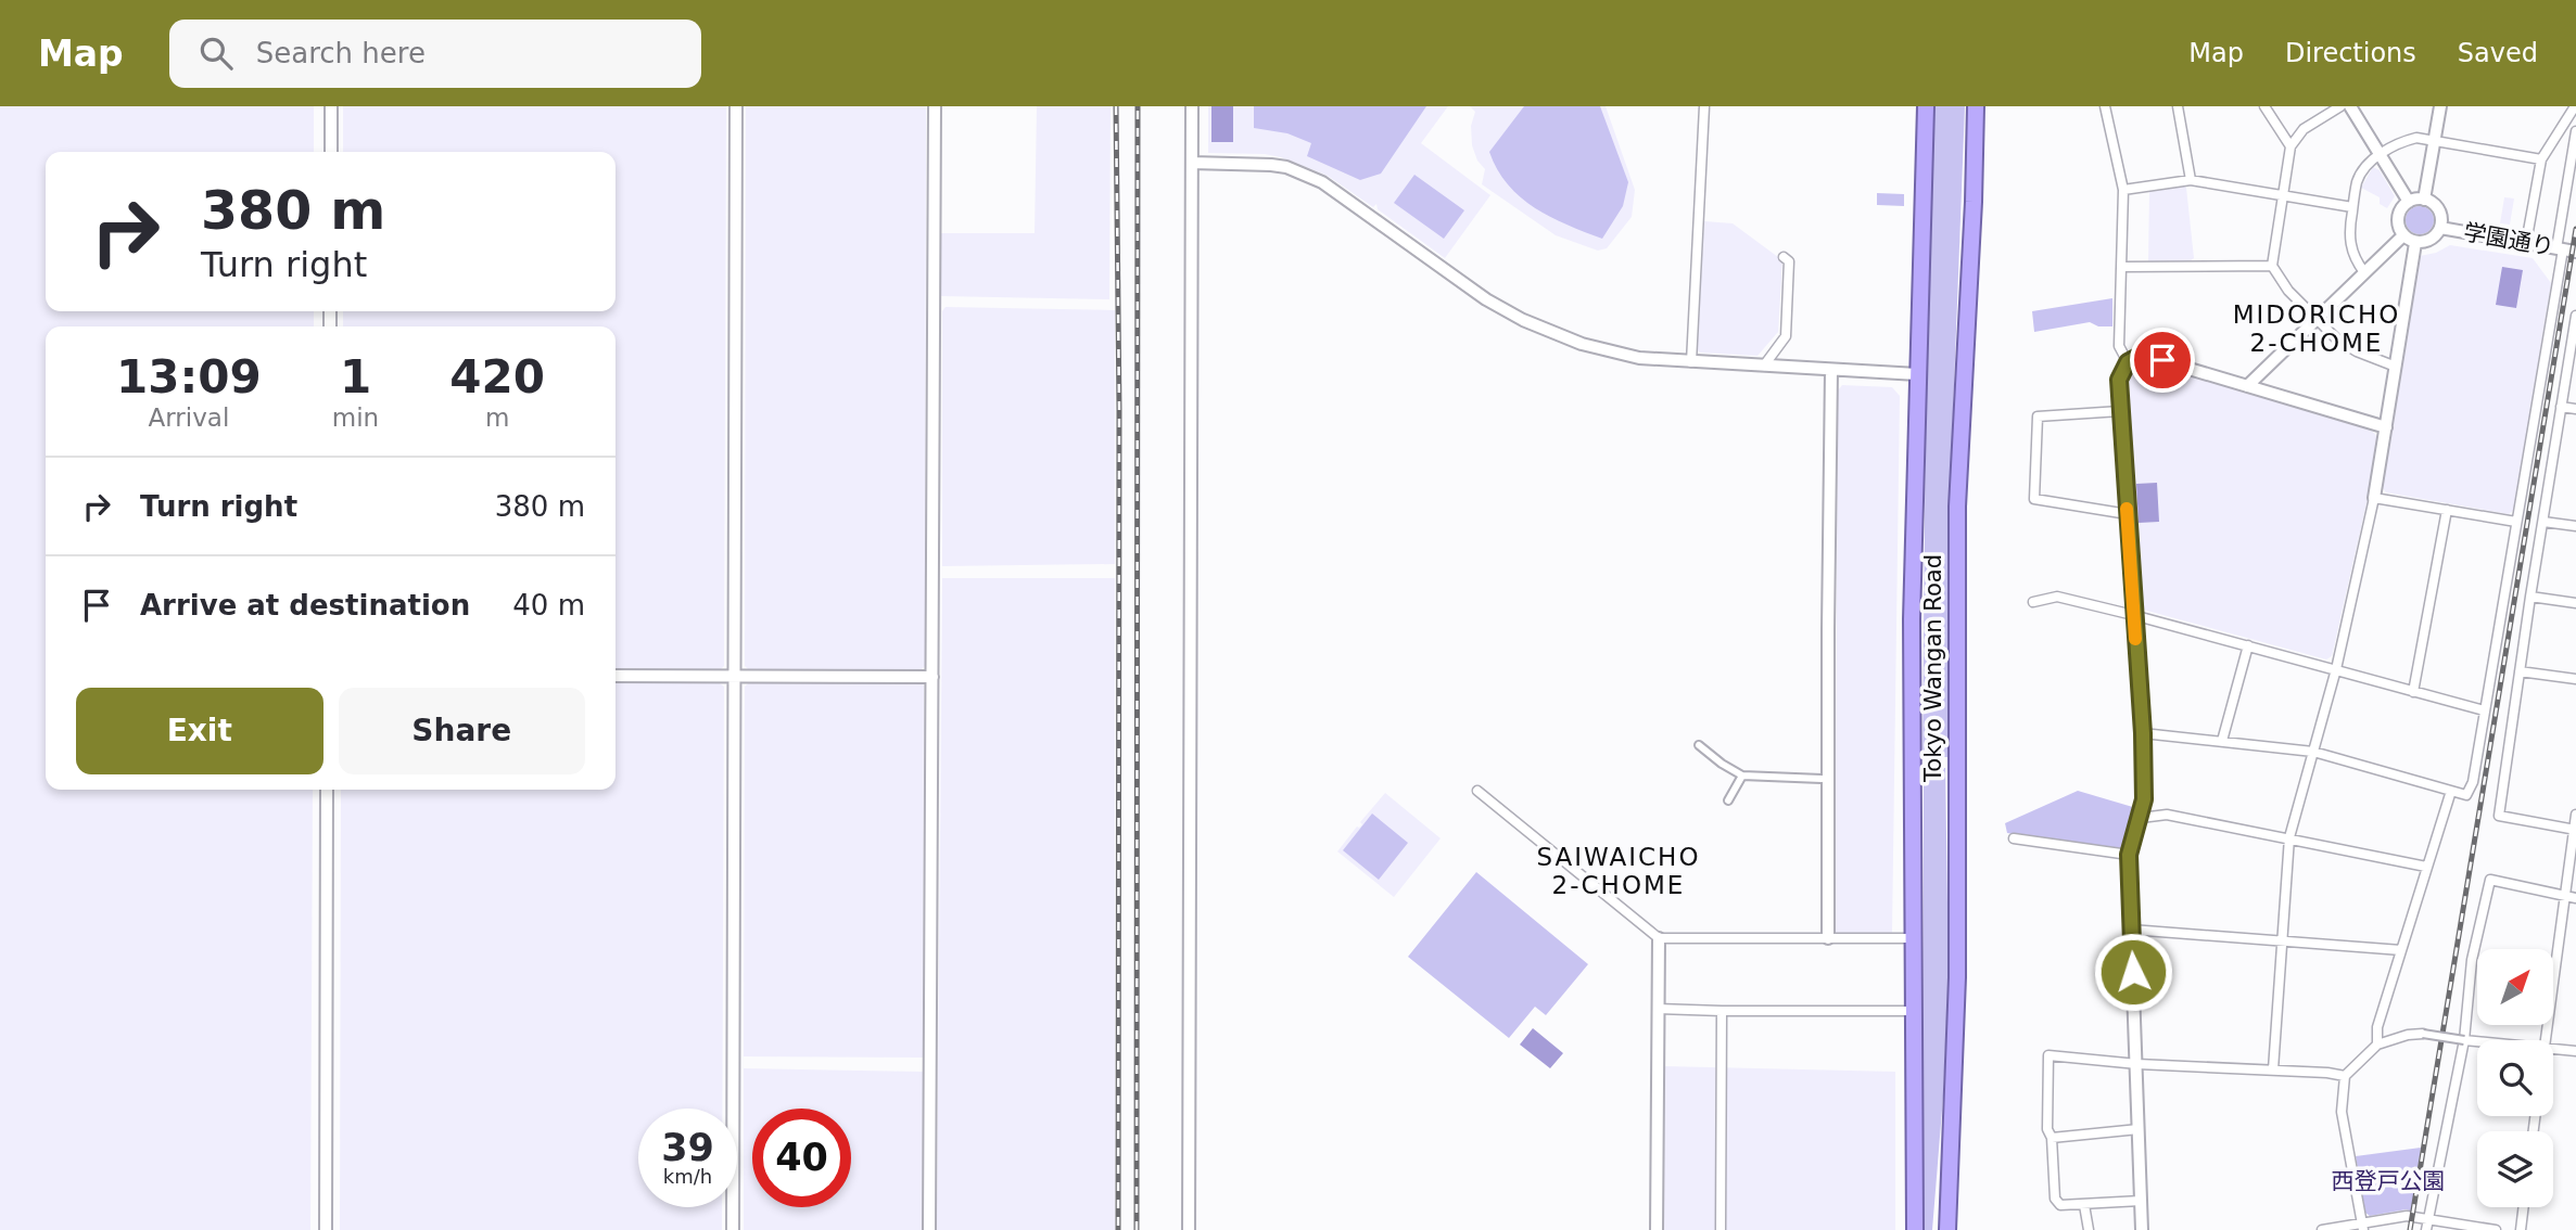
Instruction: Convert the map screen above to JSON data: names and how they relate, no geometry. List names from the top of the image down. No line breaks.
{"streets":{"highway":["Tokyo Wangan Road"],"street":["学園通り"]},"districts":["MIDORICHO 2-CHOME","SAIWAICHO 2-CHOME"],"parks":["西登戸公園"],"north":"top right","page":{"header":"Map","search":"Search here","nav":["Map","Directions","Saved"],"turn":["380 m","Turn right"],"eta":["13:09","Arrival","1","min","420","m"],"list":[{"name":"Turn right","value":"380 m"},{"name":"Arrive at destination","value":"40 m"}],"buttons":["Exit","Share"],"speed":"39 km/h","limit":"40"}}
